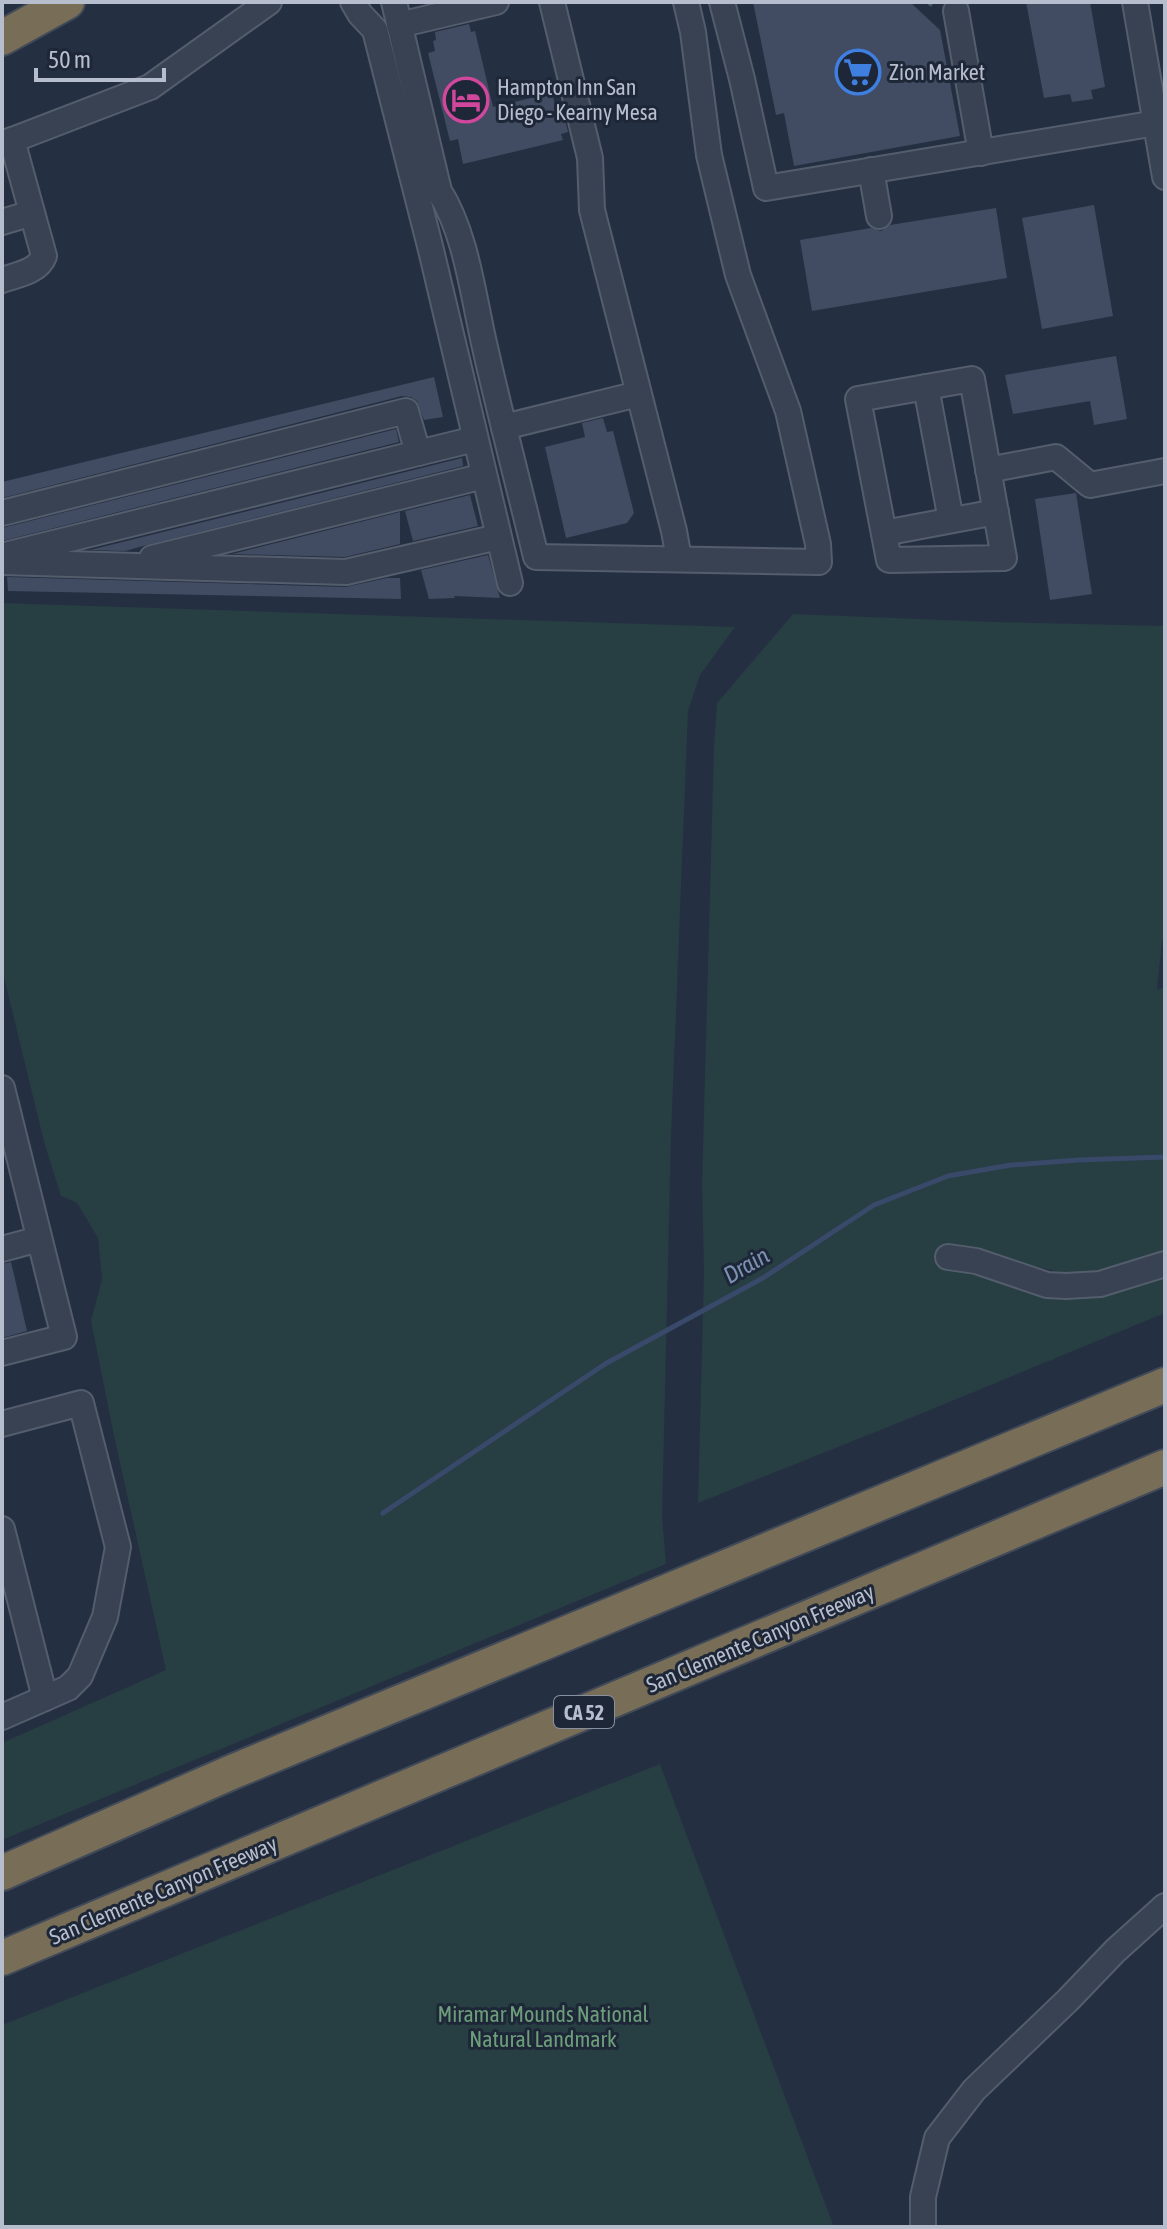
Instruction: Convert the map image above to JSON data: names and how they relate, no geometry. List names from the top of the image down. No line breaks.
{"streets":{"highway":["San Clemente Canyon Freeway","CA 52"]},"water":["Drain"],"parks":["Miramar Mounds National Natural Landmark"],"places":{"supermarket":["Zion Market"],"hotel":["Hampton Inn San Diego - Kearny Mesa"]},"scale_bar":"50 m"}
